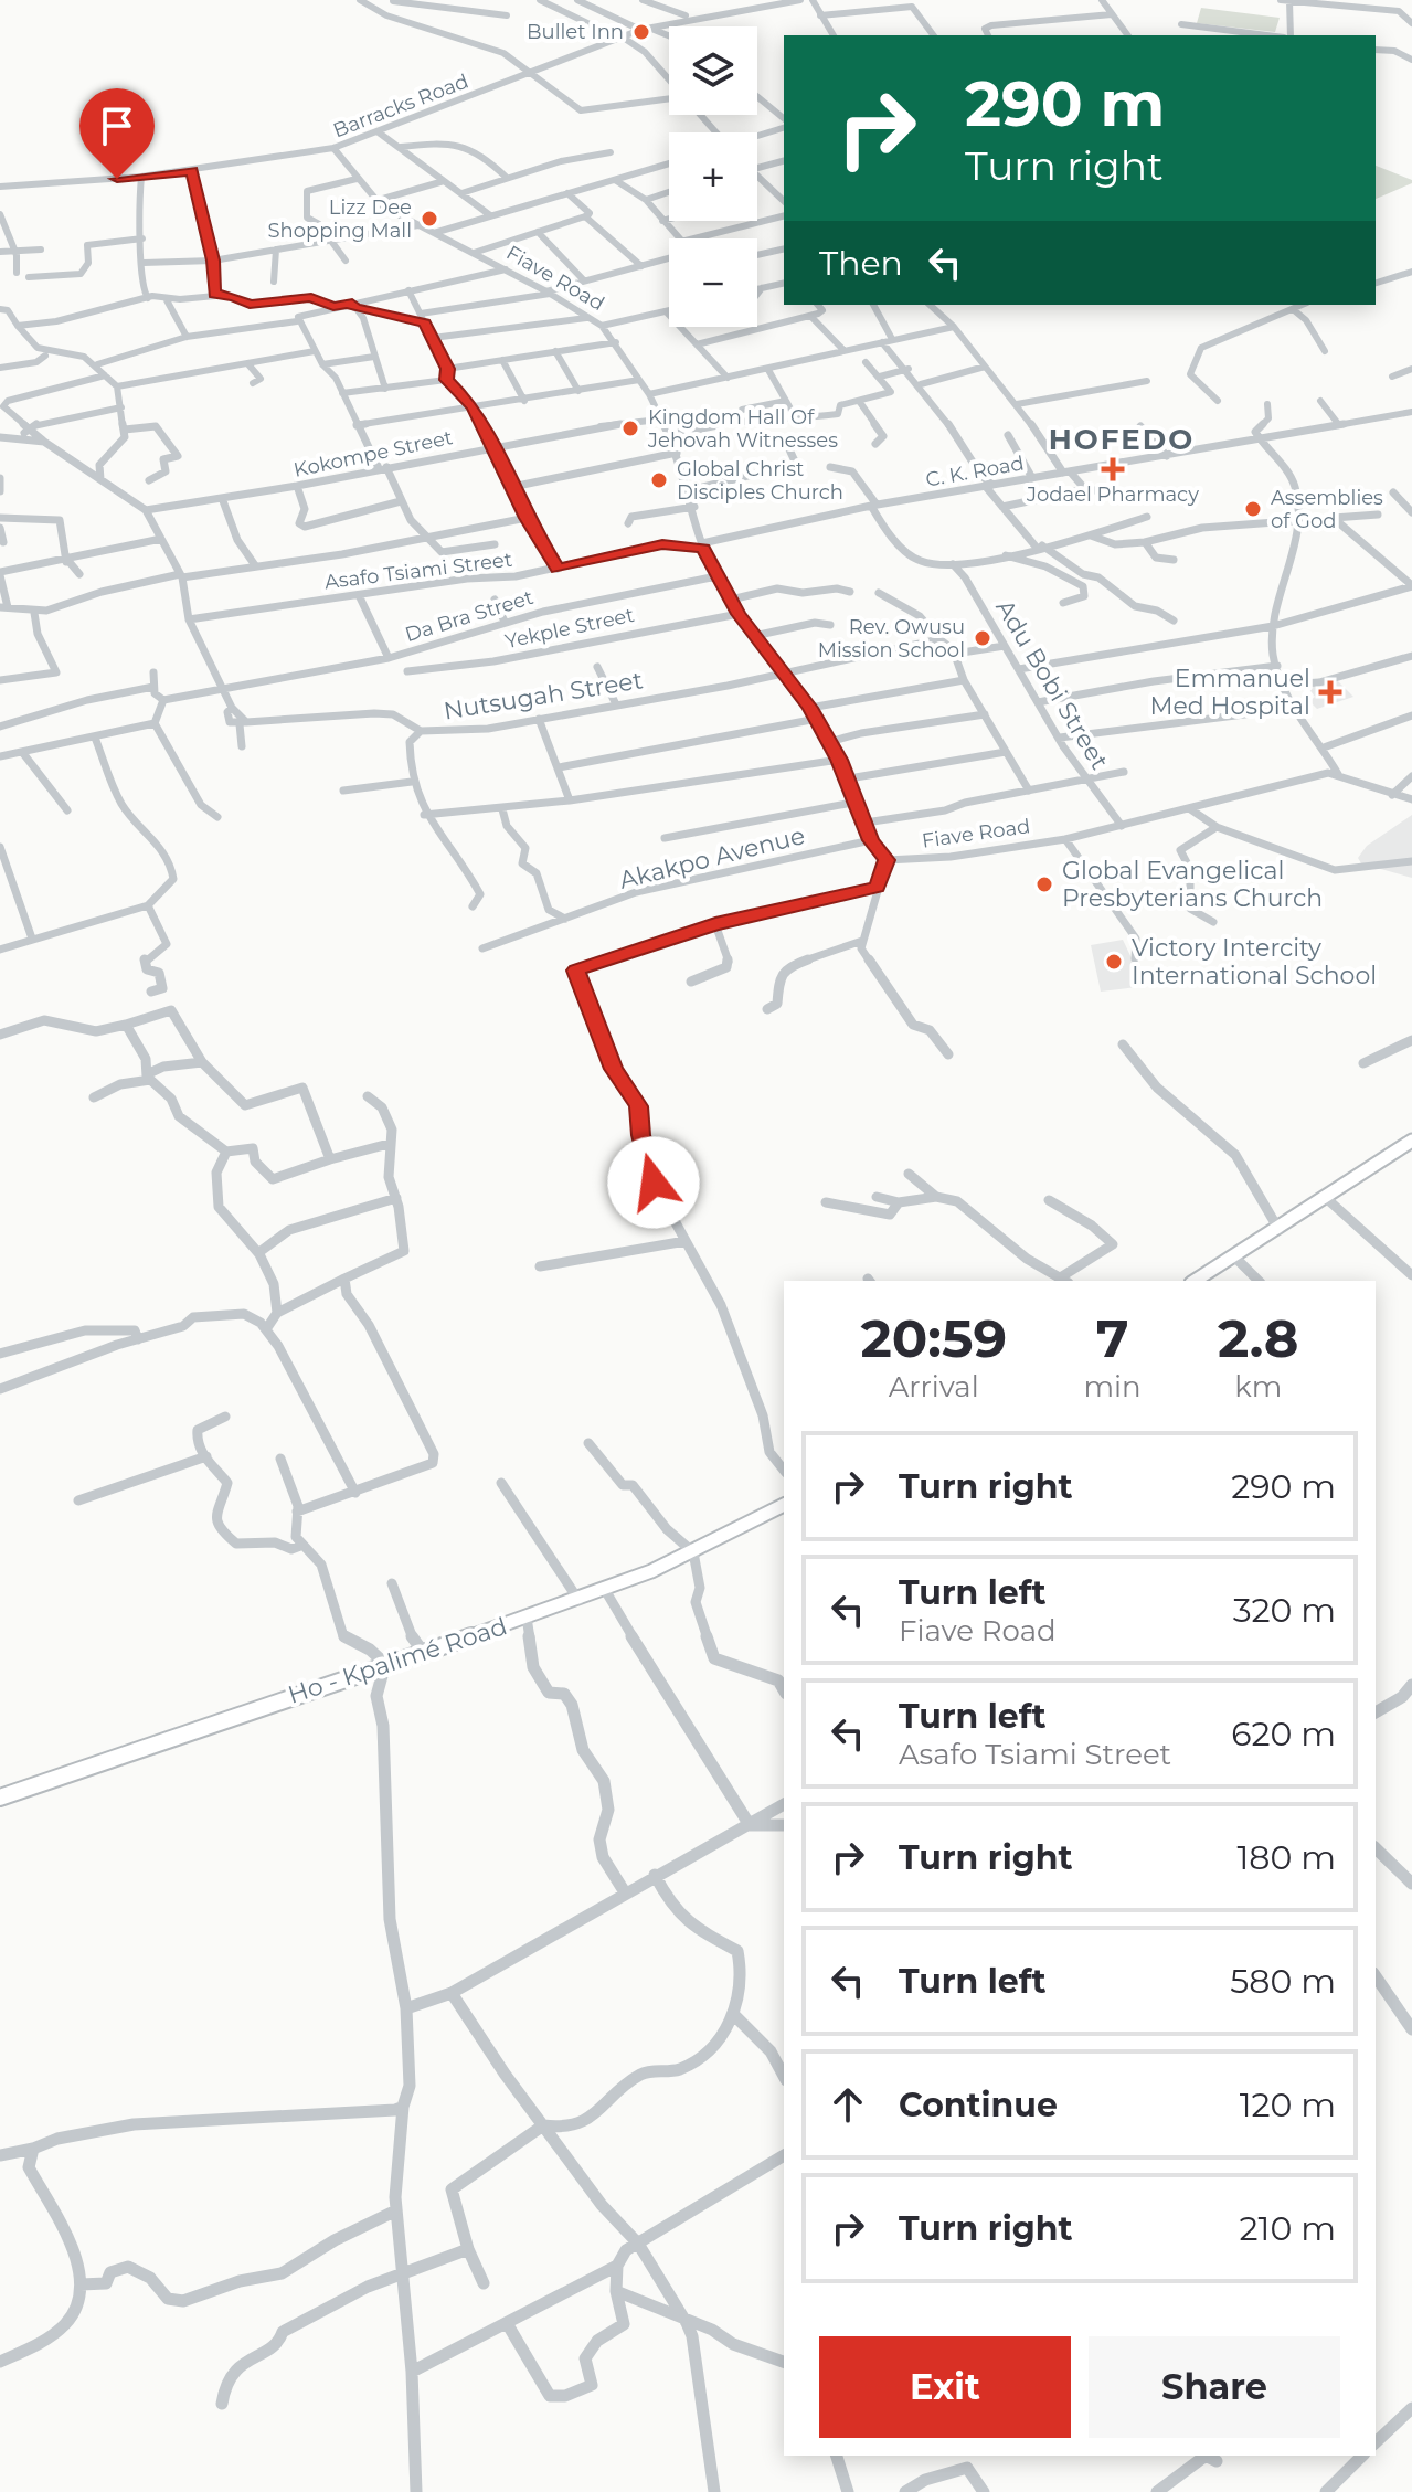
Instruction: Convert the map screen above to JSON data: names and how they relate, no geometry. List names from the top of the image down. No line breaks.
{"streets":{"main road":["Ho - Kpalimé Road"],"street":["Barracks Road","Fiave Road","Kokompe Street","C. K. Road","Asafo Tsiami Street","Da Bra Street","Yekple Street","Adu Bobi Street","Nutsugah Street","Akakpo Avenue"]},"crossings":[["Barracks Road","Fiave Road"],["Fiave Road","Kokompe Street"],["Fiave Road","C. K. Road"],["Fiave Road","Asafo Tsiami Street"],["Fiave Road","Da Bra Street"],["Fiave Road","Yekple Street"],["Fiave Road","Adu Bobi Street"],["Fiave Road","Nutsugah Street"],["Fiave Road","Akakpo Avenue"],["C. K. Road","Asafo Tsiami Street"]],"districts":["HOFEDO"],"places":{"other":["Bullet Inn","Lizz Dee Shopping Mall","Kingdom Hall Of Jehovah Witnesses","Global Christ Disciples Church","Assemblies of God","Rev. Owusu Mission School","Global Evangelical Presbyterians Church","Victory Intercity International School"],"health":["Jodael Pharmacy","Emmanuel Med Hospital"]},"page":{"map_buttons":["+","−"],"turn":["290 m","Turn right"],"then":"Then","eta":["20:59","Arrival","7","min","2.8","km"],"list":[{"name":"Turn right","value":"290 m"},{"name":"Turn left","note":"Fiave Road","value":"320 m"},{"name":"Turn left","note":"Asafo Tsiami Street","value":"620 m"},{"name":"Turn right","value":"180 m"},{"name":"Turn left","value":"580 m"},{"name":"Continue","value":"120 m"},{"name":"Turn right","value":"210 m"}],"buttons":["Exit","Share"]}}
